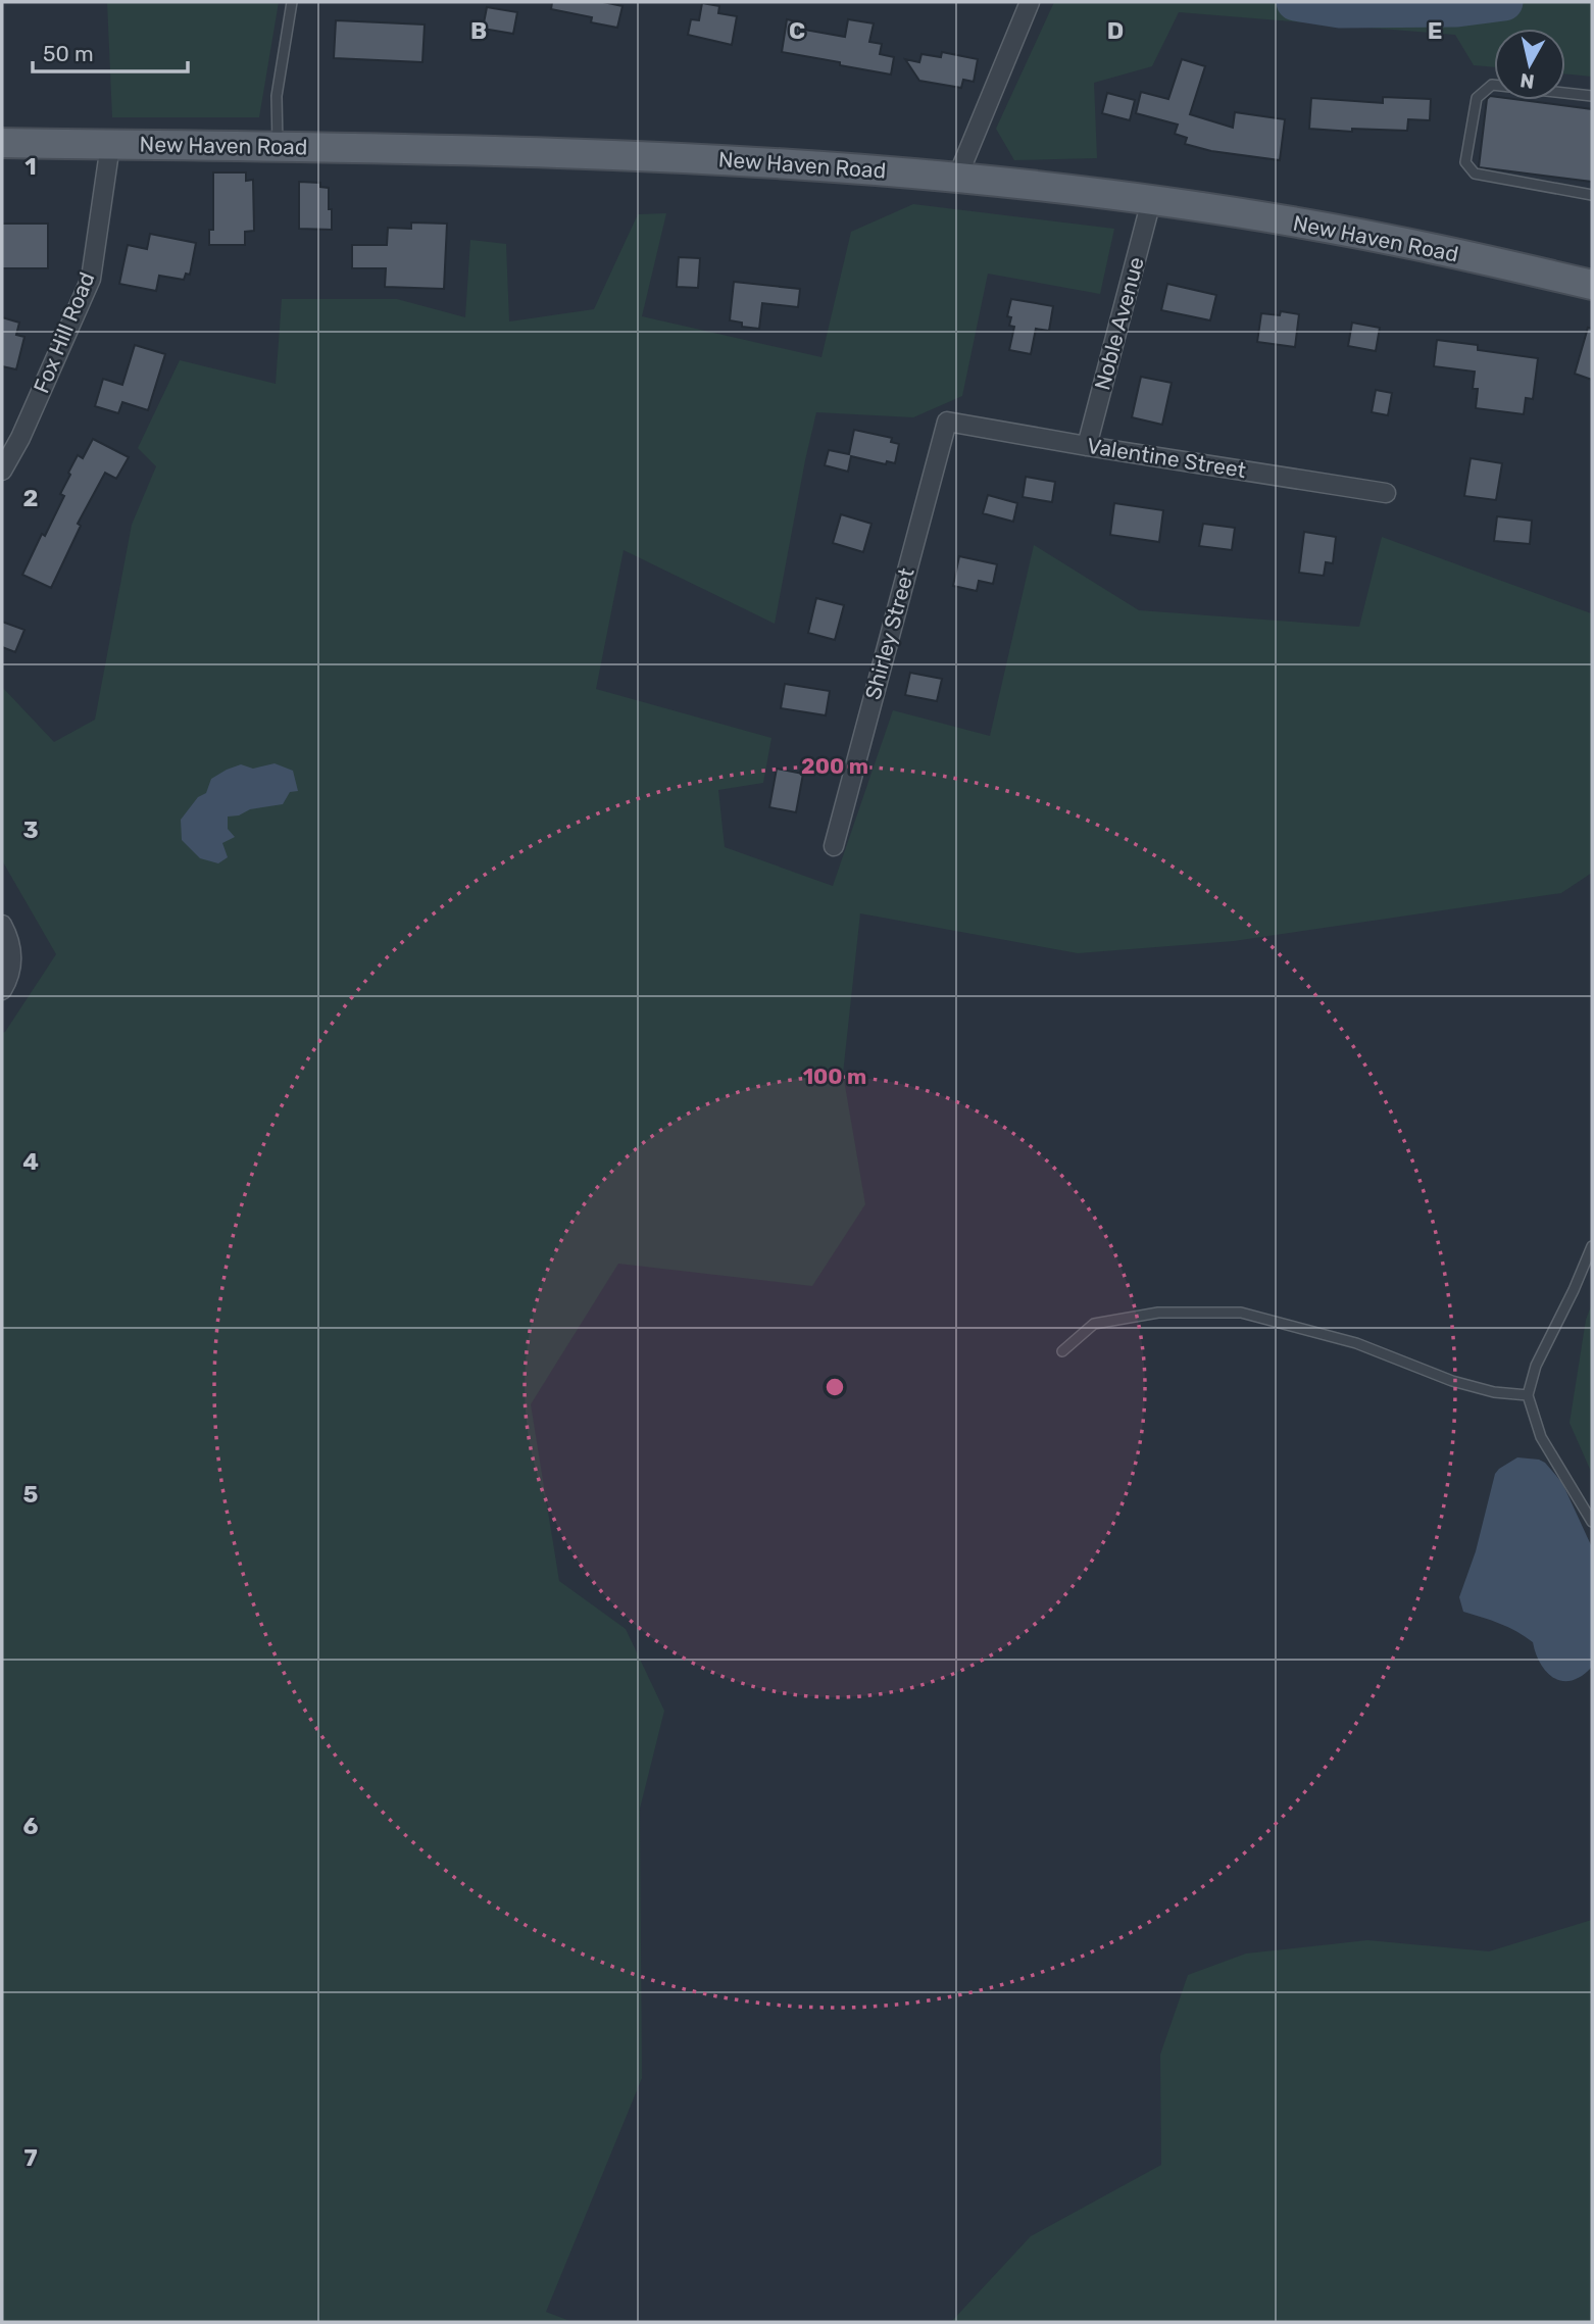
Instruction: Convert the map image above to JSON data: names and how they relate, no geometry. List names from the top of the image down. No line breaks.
{"streets":{"main road":["New Haven Road"],"street":["Noble Avenue","Fox Hill Road","Valentine Street","Shirley Street"]},"crossings":[["New Haven Road","Noble Avenue"],["New Haven Road","Fox Hill Road"],["Noble Avenue","Valentine Street"],["Valentine Street","Shirley Street"]],"scale_bar":"50 m","north":"bottom","grid":{"columns":["B","C","D","E"],"rows":["1","2","3","4","5","6","7"]},"rings":["200 m","100 m"]}
